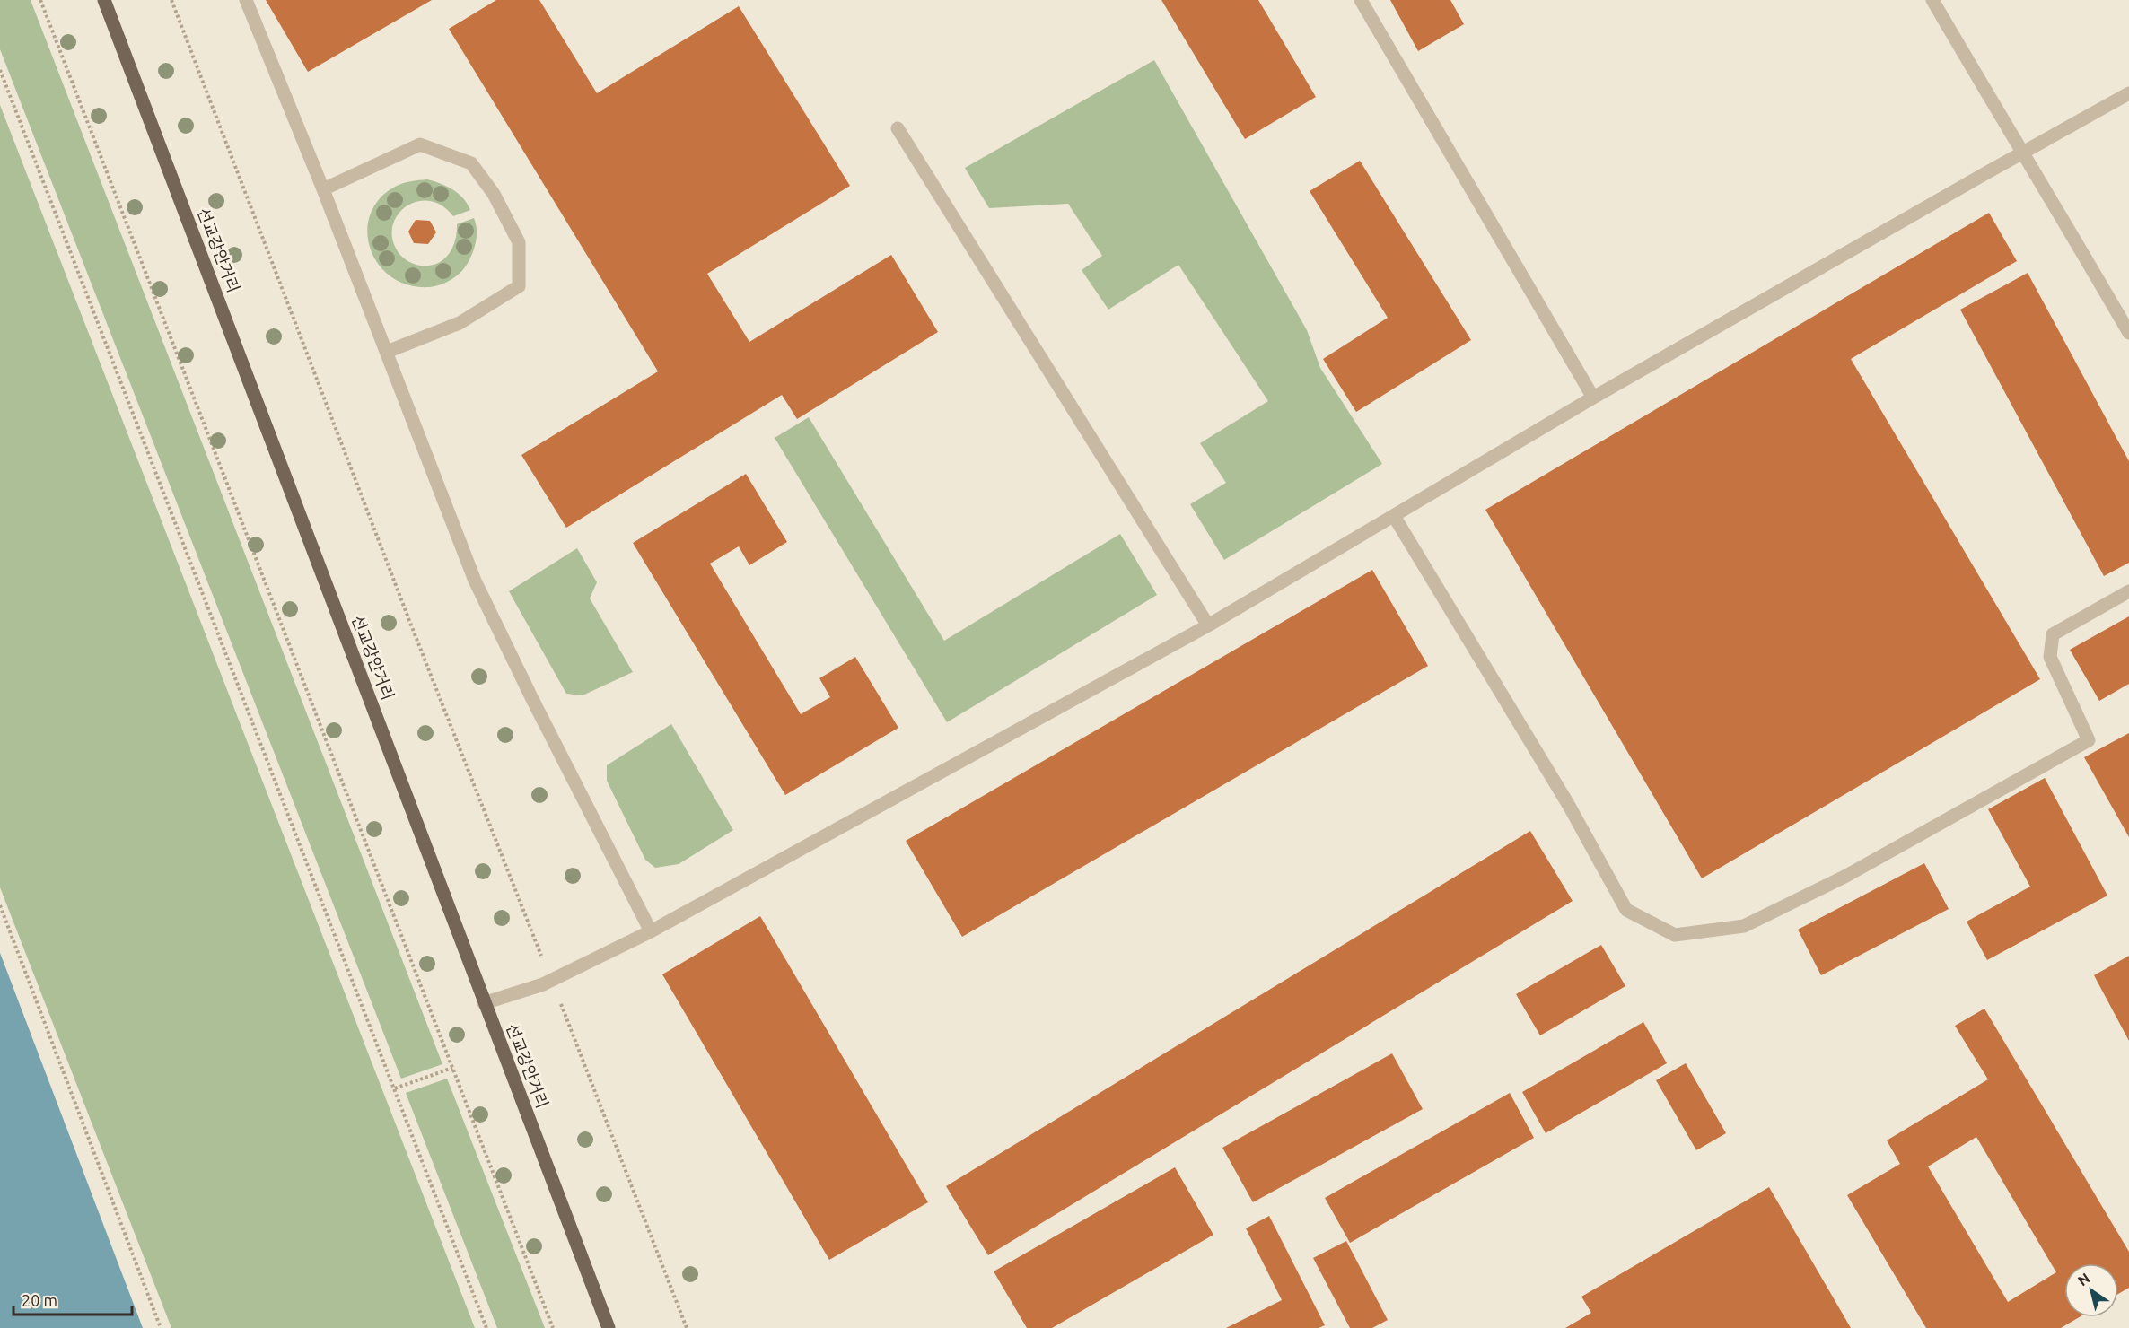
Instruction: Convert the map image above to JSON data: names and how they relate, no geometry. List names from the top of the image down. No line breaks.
{"streets":{"main road":["선교강안거리"]},"scale_bar":"20 m","north":"top left"}
